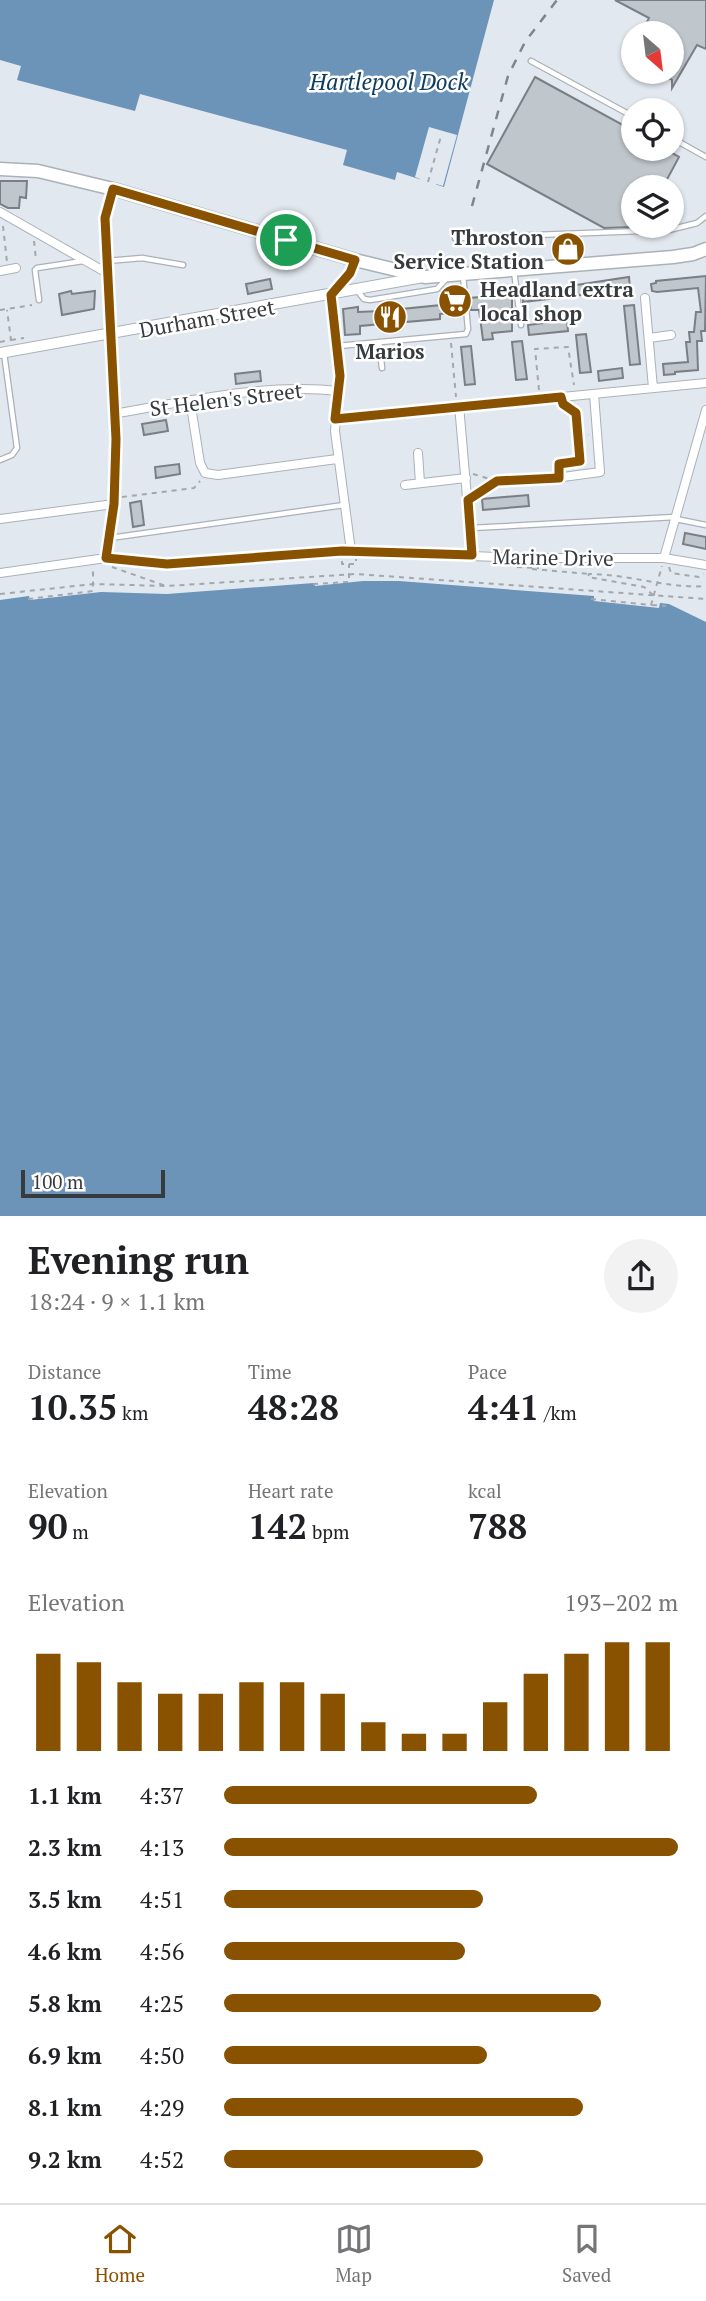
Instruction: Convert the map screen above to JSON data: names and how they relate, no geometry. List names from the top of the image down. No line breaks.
{"streets":{"street":["Durham Street","St Helen's Street","Marine Drive"]},"water":["Hartlepool Dock"],"places":{"shop":["Throston Service Station"],"supermarket":["Headland extra local shop"],"restaurant":["Marios"]},"scale_bar":"100 m","north":"bottom right","page":{"scale":"100 m","heading":["Evening run","18:24 · 9 × 1.1 km"],"stats":[["Distance","10.35 km"],["Time","48:28"],["Pace","4:41 /km"],["Elevation","90 m"],["Heart rate","142 bpm"],["kcal","788"]],"chart":["Elevation","193–202 m"],"list":[{"name":"1.1 km","note":"4:37"},{"name":"2.3 km","note":"4:13"},{"name":"3.5 km","note":"4:51"},{"name":"4.6 km","note":"4:56"},{"name":"5.8 km","note":"4:25"},{"name":"6.9 km","note":"4:50"},{"name":"8.1 km","note":"4:29"},{"name":"9.2 km","note":"4:52"}],"tabs":["Home","Map","Saved"]}}
